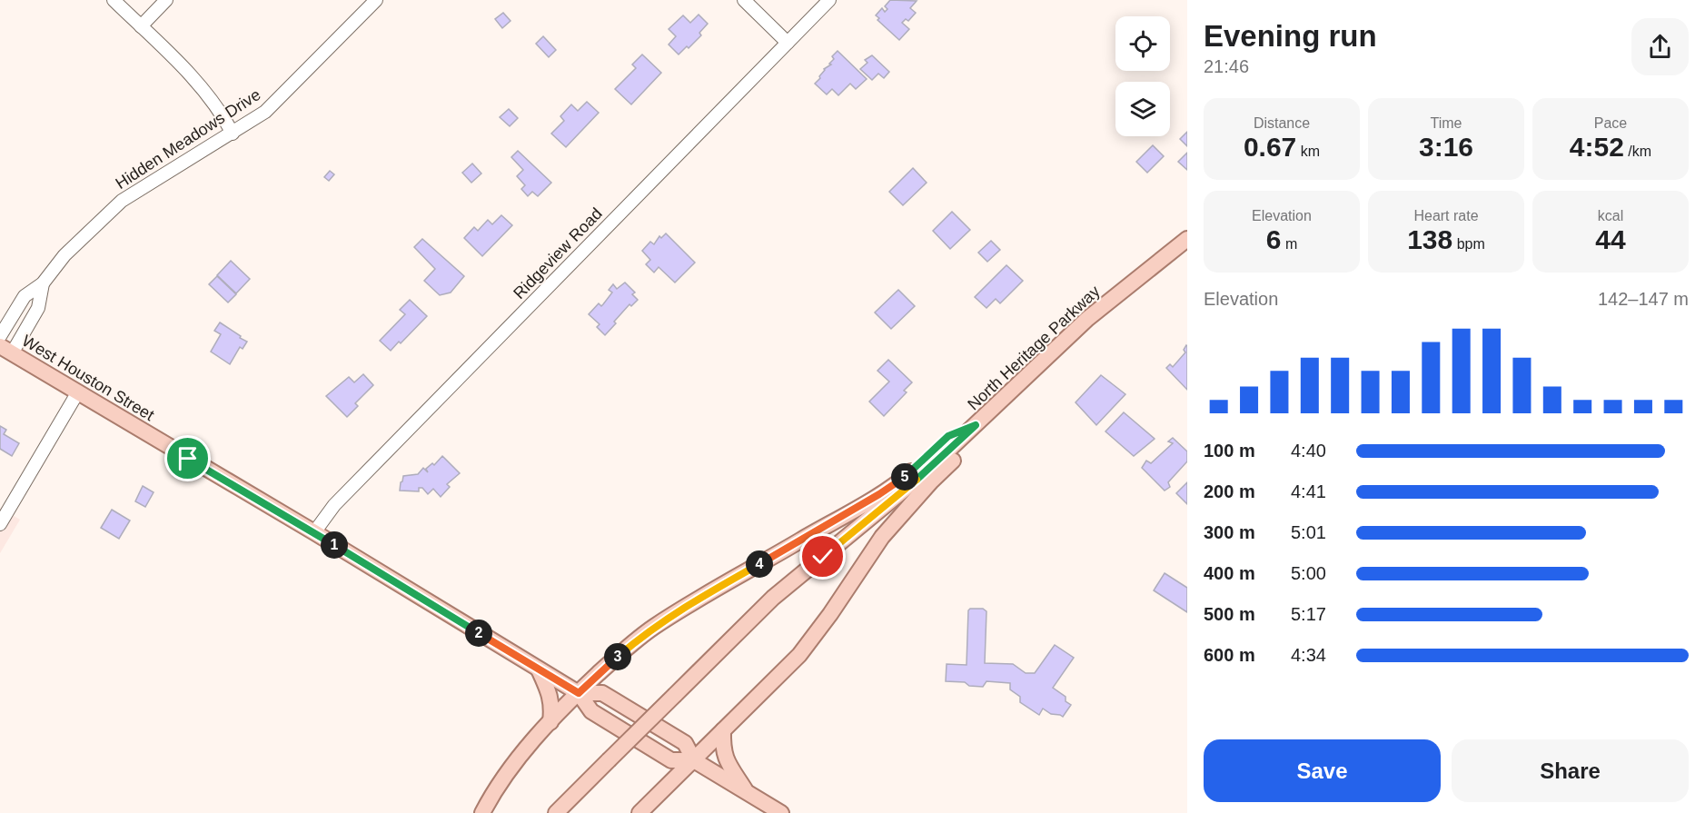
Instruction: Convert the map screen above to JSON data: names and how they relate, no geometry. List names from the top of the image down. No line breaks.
{"streets":{"main road":["North Heritage Parkway","West Houston Street"],"street":["Hidden Meadows Drive","Ridgeview Road"]},"crossings":[["Hidden Meadows Drive","West Houston Street"],["Ridgeview Road","West Houston Street"]],"page":{"heading":["Evening run","21:46"],"stats":[["Distance","0.67 km"],["Time","3:16"],["Pace","4:52 /km"],["Elevation","6 m"],["Heart rate","138 bpm"],["kcal","44"]],"chart":["Elevation","142–147 m"],"list":[{"name":"100 m","note":"4:40"},{"name":"200 m","note":"4:41"},{"name":"300 m","note":"5:01"},{"name":"400 m","note":"5:00"},{"name":"500 m","note":"5:17"},{"name":"600 m","note":"4:34"}],"pins":["5","1","4","2","3"],"buttons":["Save","Share"]}}
